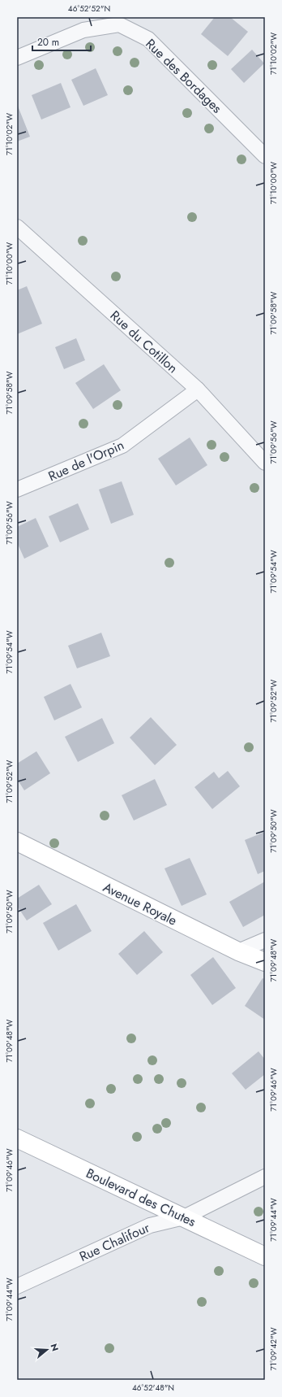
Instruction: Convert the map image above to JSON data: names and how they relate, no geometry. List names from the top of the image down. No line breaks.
{"streets":{"main road":["Avenue Royale","Boulevard des Chutes"],"street":["Rue des Bordages","Rue du Cotillon","Rue de l'Orpin","Rue Chalifour"]},"crossings":[["Rue du Cotillon","Rue de l'Orpin"],["Boulevard des Chutes","Rue Chalifour"]],"scale_bar":"20 m","north":"right","coordinates":["46°52'52\"N","71°10'02\"W","71°10'00\"W","71°09'58\"W","71°09'56\"W","71°09'54\"W","71°09'52\"W","71°09'50\"W","71°09'48\"W","71°09'46\"W","71°09'44\"W","71°09'42\"W","46°52'48\"N"]}
